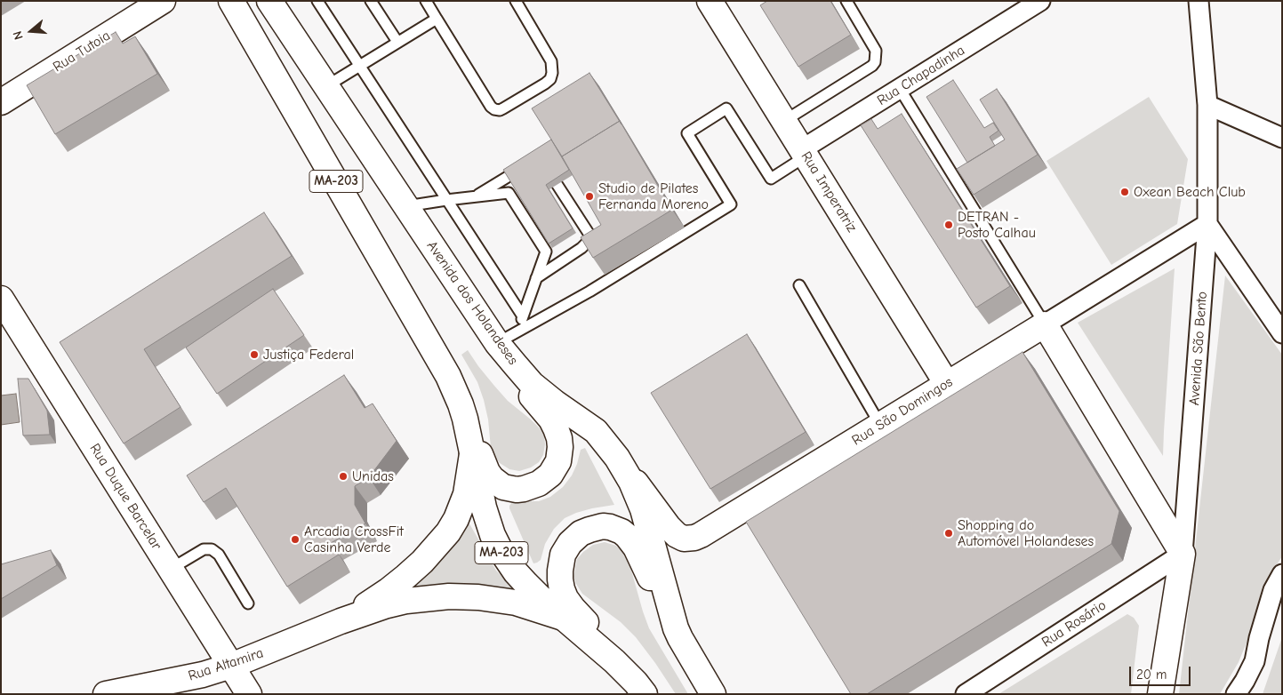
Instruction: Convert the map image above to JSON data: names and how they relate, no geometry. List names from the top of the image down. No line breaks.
{"streets":{"street":["Rua Tutoia","Rua Chapadinha","MA-203","Rua Imperatriz","Avenida dos Holandeses","Avenida São Bento","Rua São Domingos","Rua Duque Barcelar","Rua Rosário","Rua Altamira"]},"crossings":[["Rua Chapadinha","Rua Imperatriz"],["MA-203","Rua Altamira"],["Rua Imperatriz","Rua São Domingos"],["Avenida dos Holandeses","Rua São Domingos"],["Avenida São Bento","Rua São Domingos"],["Avenida São Bento","Rua Rosário"],["Rua Duque Barcelar","Rua Altamira"]],"places":["Oxean Beach Club","Studio de Pilates Fernanda Moreno","DETRAN - Posto Calhau","Justiça Federal","Unidas","Shopping do Automóvel Holandeses","Arcadia CrossFit Casinha Verde"],"scale_bar":"20 m","north":"left"}
